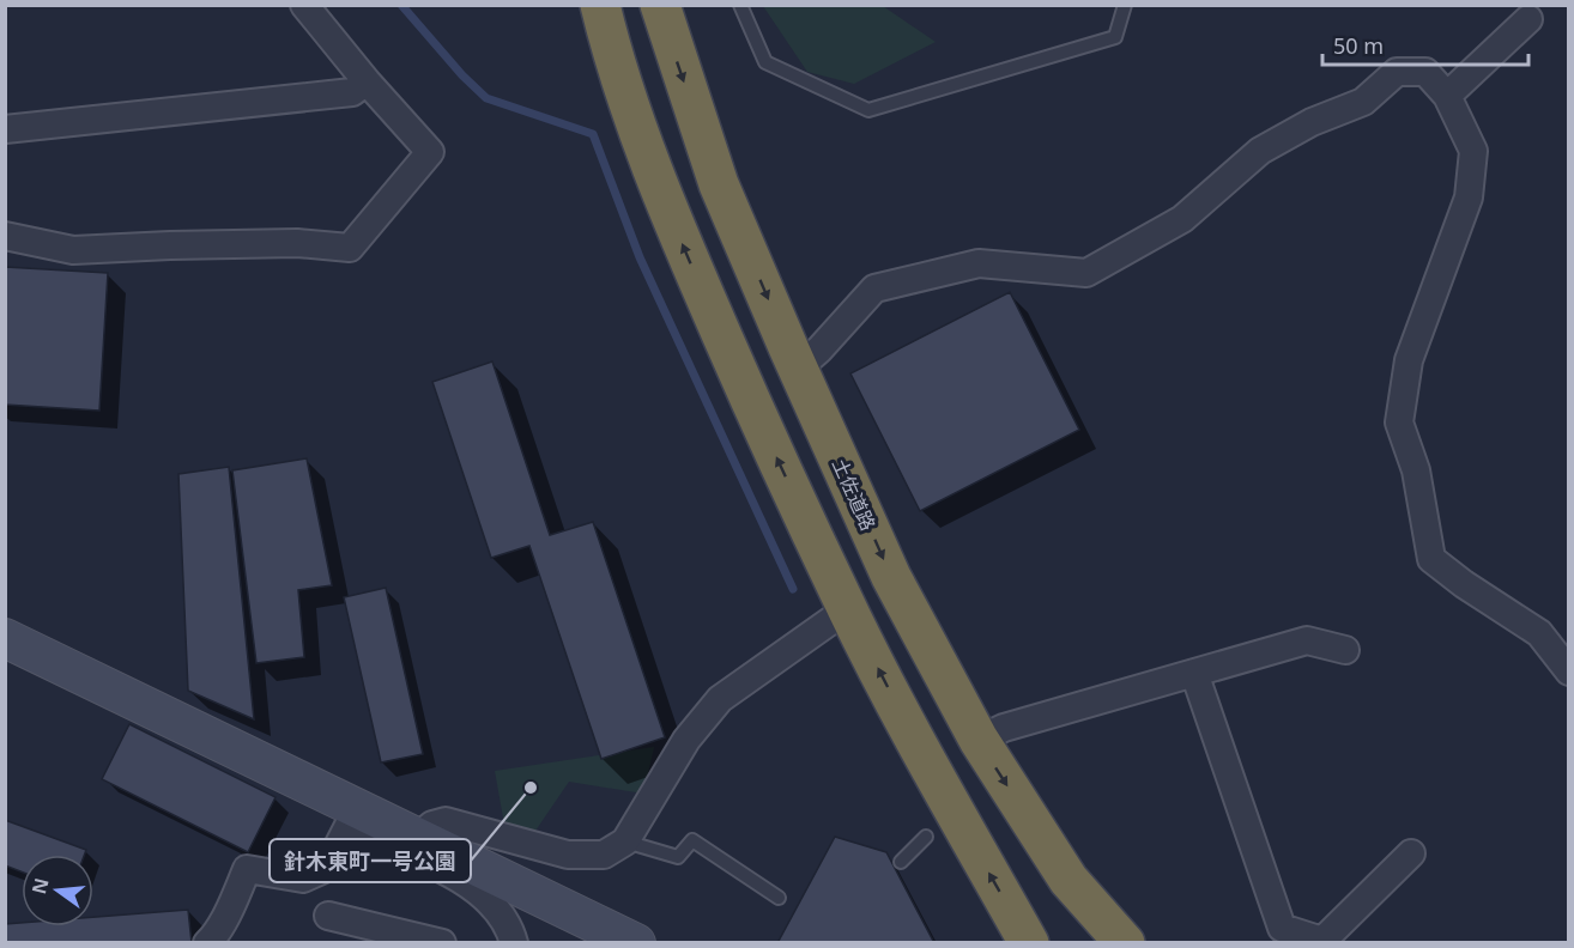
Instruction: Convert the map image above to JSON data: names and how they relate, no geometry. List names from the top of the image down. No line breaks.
{"streets":{"highway":["土佐道路"]},"places":["針木東町一号公園"],"scale_bar":"50 m","north":"left"}
